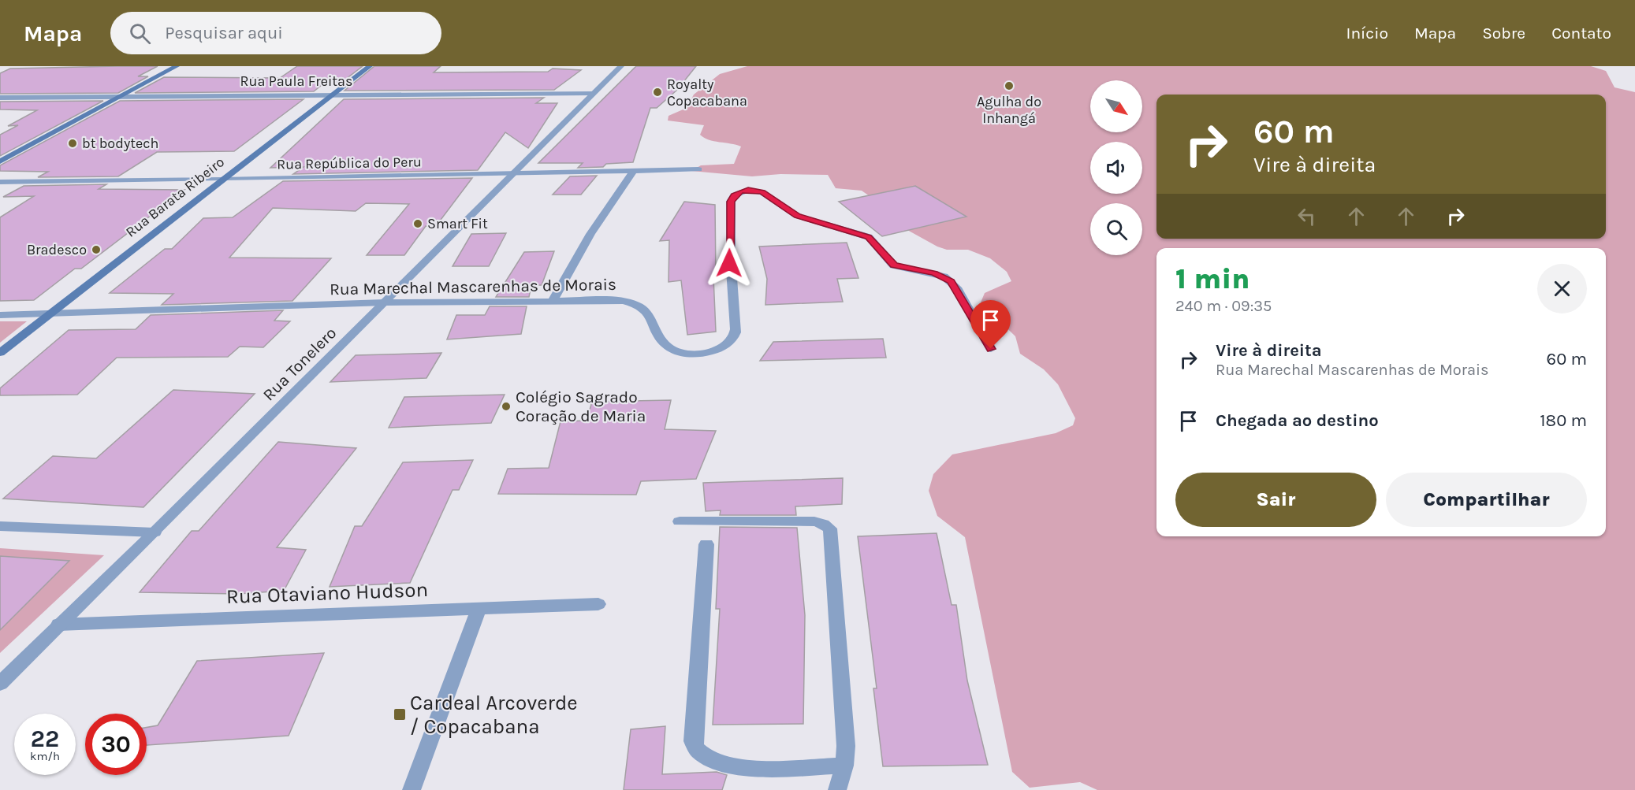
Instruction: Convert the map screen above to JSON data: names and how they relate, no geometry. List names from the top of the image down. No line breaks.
{"streets":{"main road":["Rua Barata Ribeiro"],"street":["Rua Paula Freitas","Rua República do Peru","Rua Marechal Mascarenhas de Morais","Rua Tonelero","Rua Otaviano Hudson"]},"crossings":[["Rua Paula Freitas","Rua Barata Ribeiro"],["Rua Paula Freitas","Rua Tonelero"],["Rua República do Peru","Rua Barata Ribeiro"],["Rua República do Peru","Rua Tonelero"],["Rua Barata Ribeiro","Rua Marechal Mascarenhas de Morais"],["Rua Marechal Mascarenhas de Morais","Rua Tonelero"],["Rua Tonelero","Rua Otaviano Hudson"]],"places":{"other":["Agulha do Inhangá","Royalty Copacabana","bt bodytech","Smart Fit","Bradesco","Colégio Sagrado Coração de Maria"],"transit":["Cardeal Arcoverde / Copacabana"]},"north":"bottom right","page":{"header":"Mapa","search":"Pesquisar aqui","nav":["Início","Mapa","Sobre","Contato"],"turn":["60 m","Vire à direita"],"heading":["1 min","240 m · 09:35"],"list":[{"name":"Vire à direita","note":"Rua Marechal Mascarenhas de Morais","value":"60 m"},{"name":"Chegada ao destino","value":"180 m"}],"buttons":["Sair","Compartilhar"],"speed":"22 km/h","limit":"30"}}
